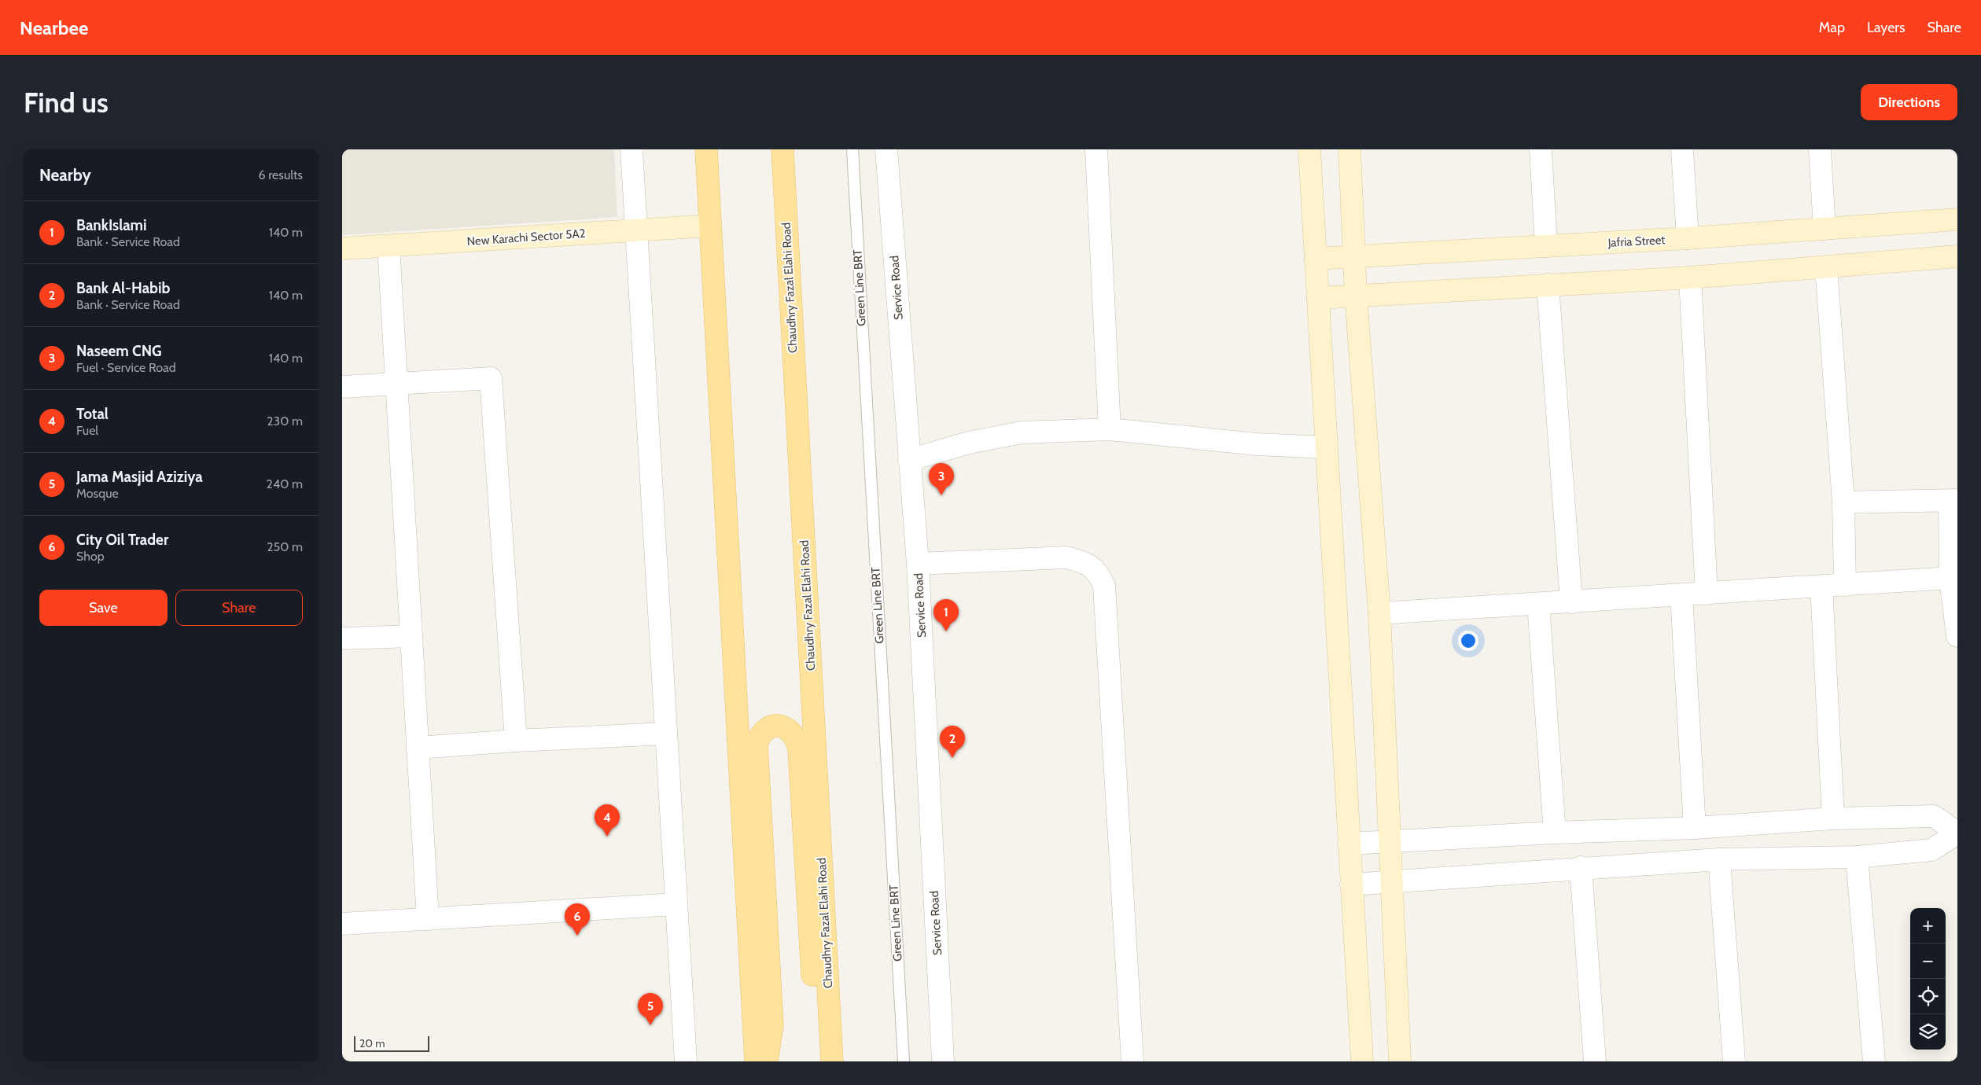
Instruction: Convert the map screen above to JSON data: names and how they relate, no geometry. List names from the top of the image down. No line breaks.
{"streets":{"main road":["Chaudhry Fazal Elahi Road"],"street":["New Karachi Sector 5A2","Jafria Street","Service Road"],"lane":["Green Line BRT"]},"scale_bar":"20 m","page":{"header":"Nearbee","nav":["Map","Layers","Share"],"buttons":["Directions",["Save","Share"]],"title":"Find us","heading":["Nearby","6 results"],"list":[{"mark":"1","name":"BankIslami","note":"Bank · Service Road","value":"140 m"},{"mark":"2","name":"Bank Al-Habib","note":"Bank · Service Road","value":"140 m"},{"mark":"3","name":"Naseem CNG","note":"Fuel · Service Road","value":"140 m"},{"mark":"4","name":"Total","note":"Fuel","value":"230 m"},{"mark":"5","name":"Jama Masjid Aziziya","note":"Mosque","value":"240 m"},{"mark":"6","name":"City Oil Trader","note":"Shop","value":"250 m"}],"pins":["3","1","2","4","6","5"],"map_buttons":["+","−"],"scale":"20 m"}}
